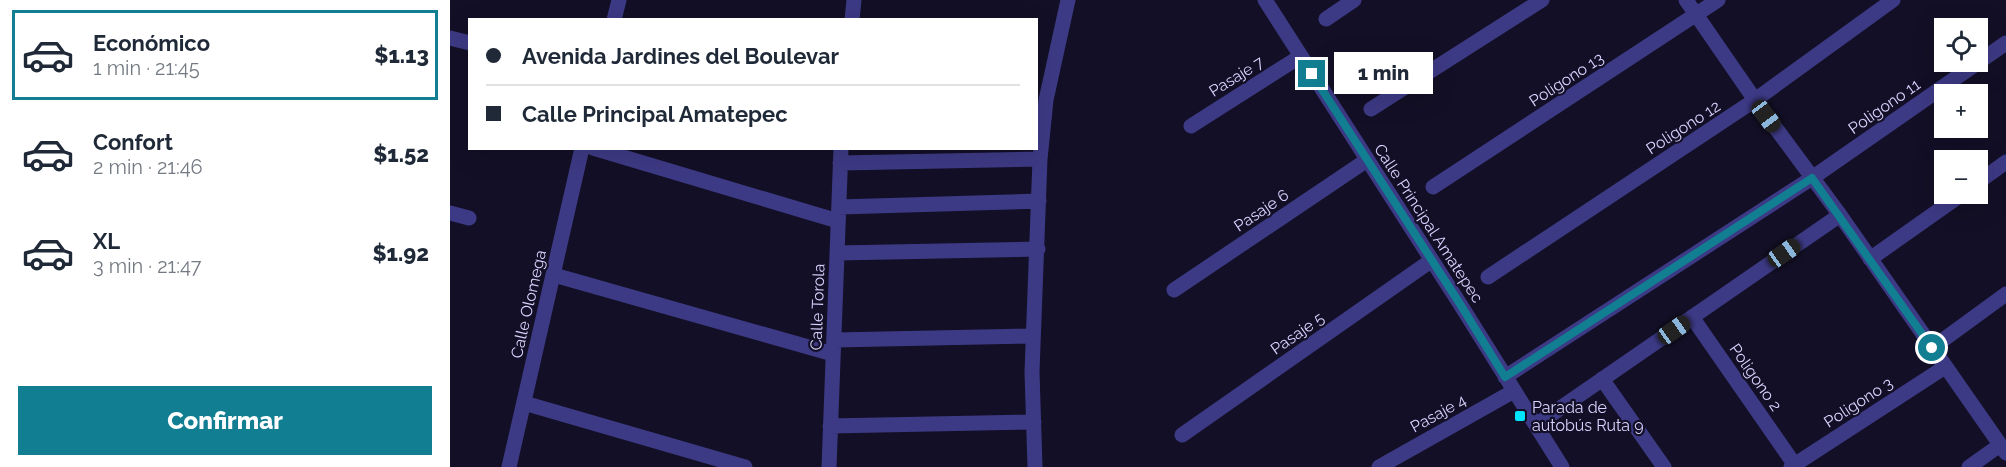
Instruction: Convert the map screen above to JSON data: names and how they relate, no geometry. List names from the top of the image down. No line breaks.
{"streets":{"street":["Pasaje 7","Poligono 13","Poligono 11","Poligono 12","Pasaje 6","Calle Principal Amatepec","Calle Olomega","Calle Torola","Pasaje 5","Poligono 2","Poligono 3","Pasaje 4"]},"crossings":[["Pasaje 7","Calle Principal Amatepec"],["Poligono 11","Calle Principal Amatepec"],["Pasaje 6","Calle Principal Amatepec"],["Calle Principal Amatepec","Pasaje 5"],["Calle Principal Amatepec","Pasaje 4"],["Poligono 2","Poligono 3"]],"places":{"transit":["Parada de autobús Ruta 9"]},"page":{"list":[{"name":"Económico","note":"1 min · 21:45","value":"$1.13"},{"name":"Confort","note":"2 min · 21:46","value":"$1.52"},{"name":"XL","note":"3 min · 21:47","value":"$1.92"}],"map_buttons":["+","−"],"banner":["Avenida Jardines del Boulevar","Calle Principal Amatepec"],"bubble":"1 min","buttons":"Confirmar"}}
